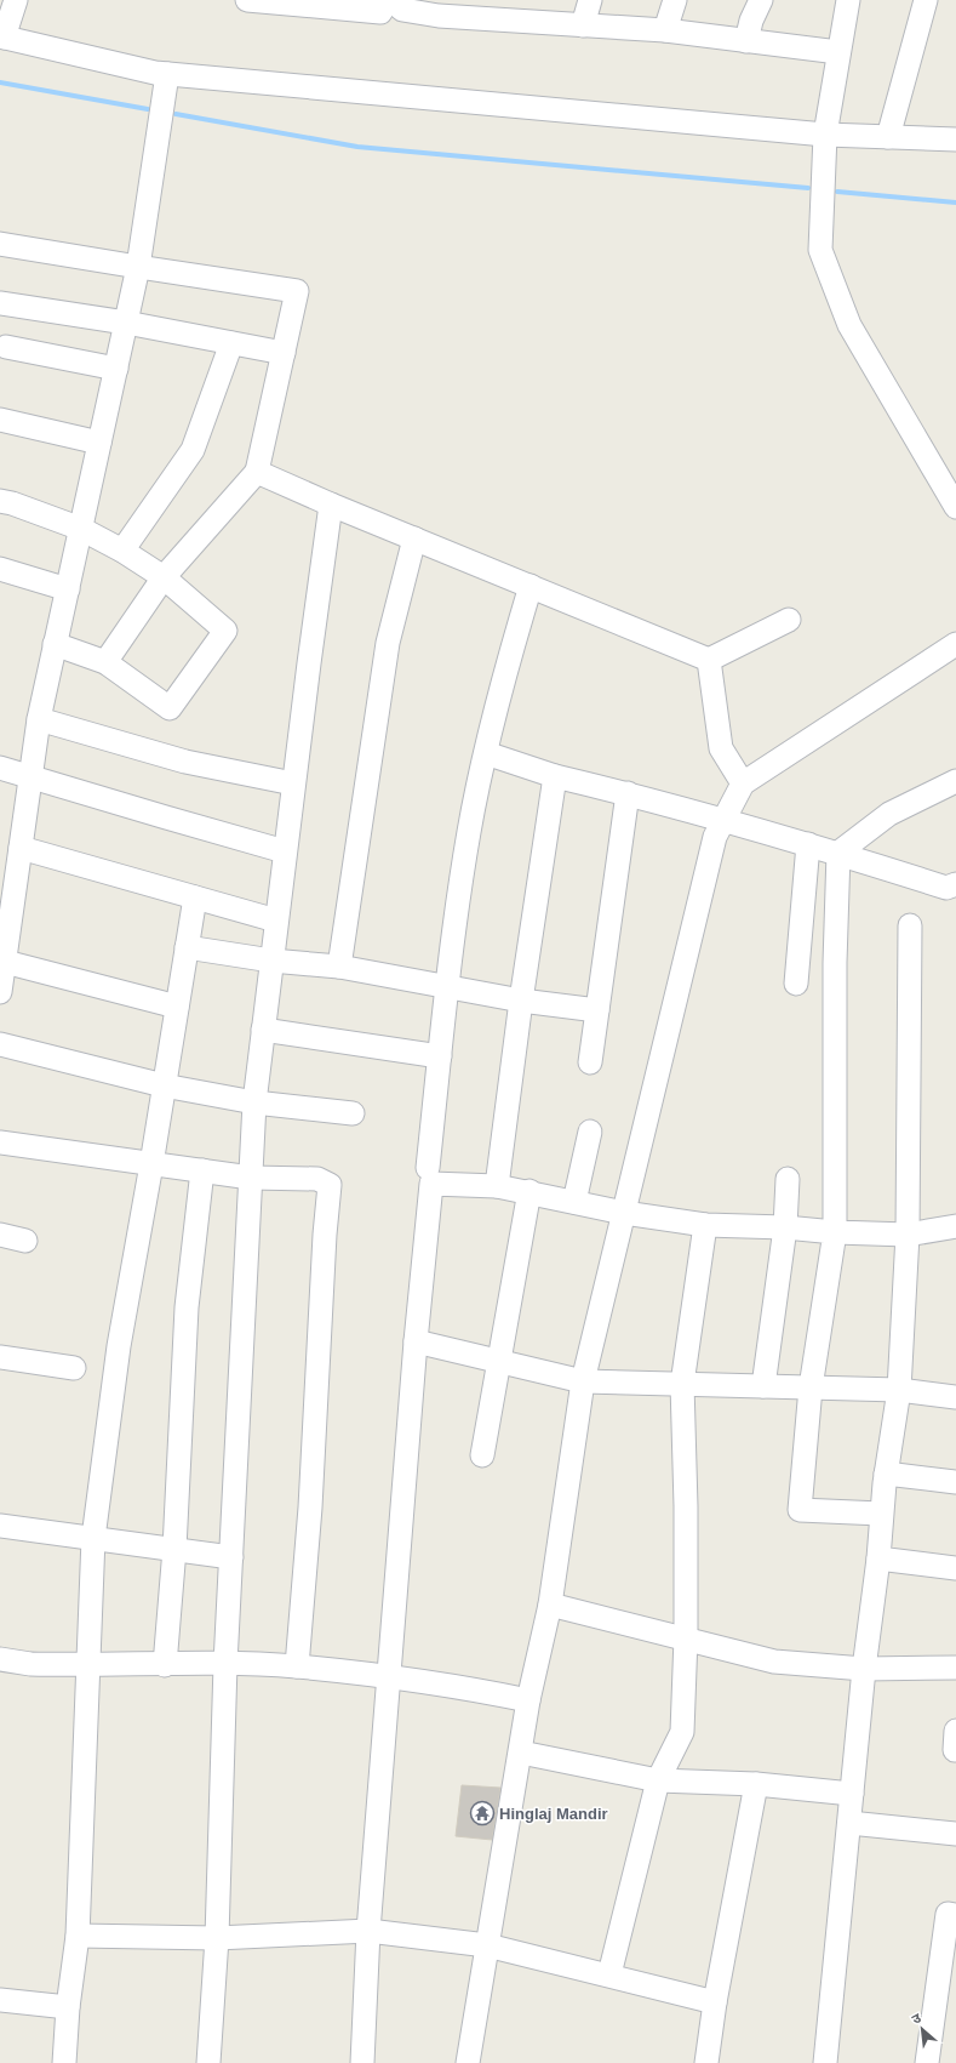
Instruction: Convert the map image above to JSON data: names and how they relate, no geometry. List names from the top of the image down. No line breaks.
{"places":{"temple":["Hinglaj Mandir"]},"north":"top left"}
